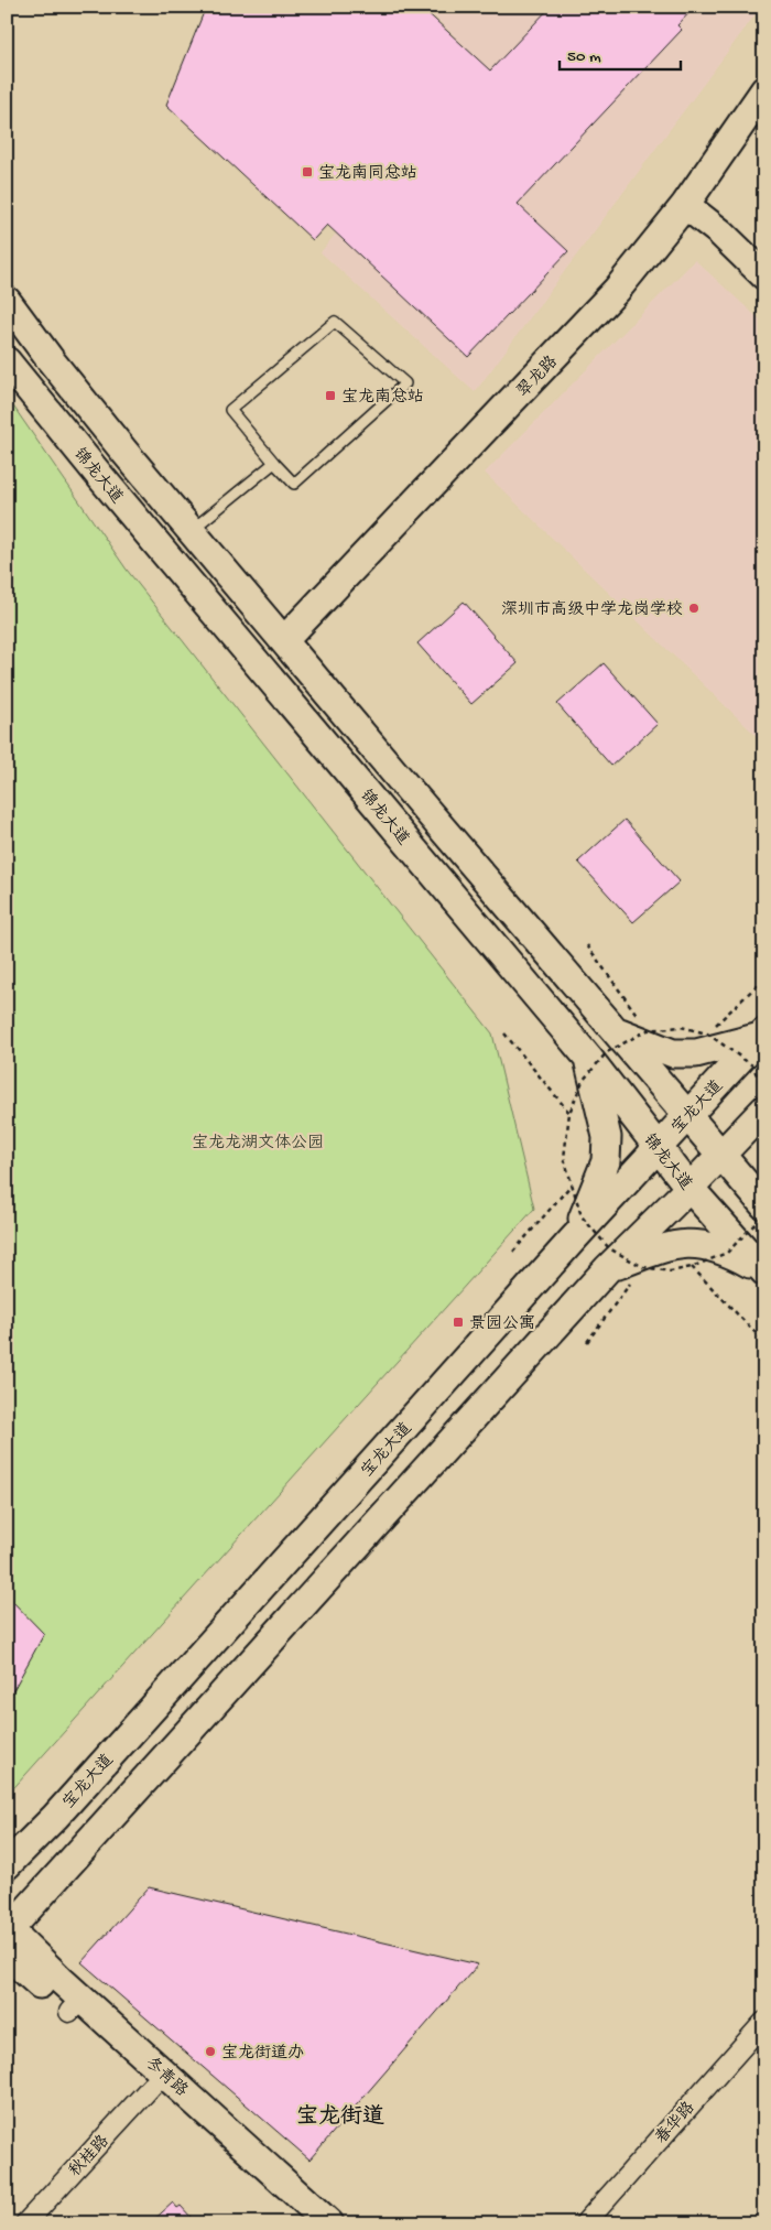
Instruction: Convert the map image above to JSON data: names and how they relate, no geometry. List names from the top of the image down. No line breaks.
{"streets":{"main road":["翠龙路","锦龙大道","宝龙大道","冬青路"],"street":["春华路","秋桂路"]},"crossings":[["锦龙大道","宝龙大道"],["冬青路","秋桂路"]],"districts":["宝龙街道"],"parks":["宝龙龙湖文体公园"],"places":{"transit":["宝龙南同总站","宝龙南总站","景园公寓"],"other":["深圳市高级中学龙岗学校","宝龙街道办"]},"scale_bar":"50 m"}
